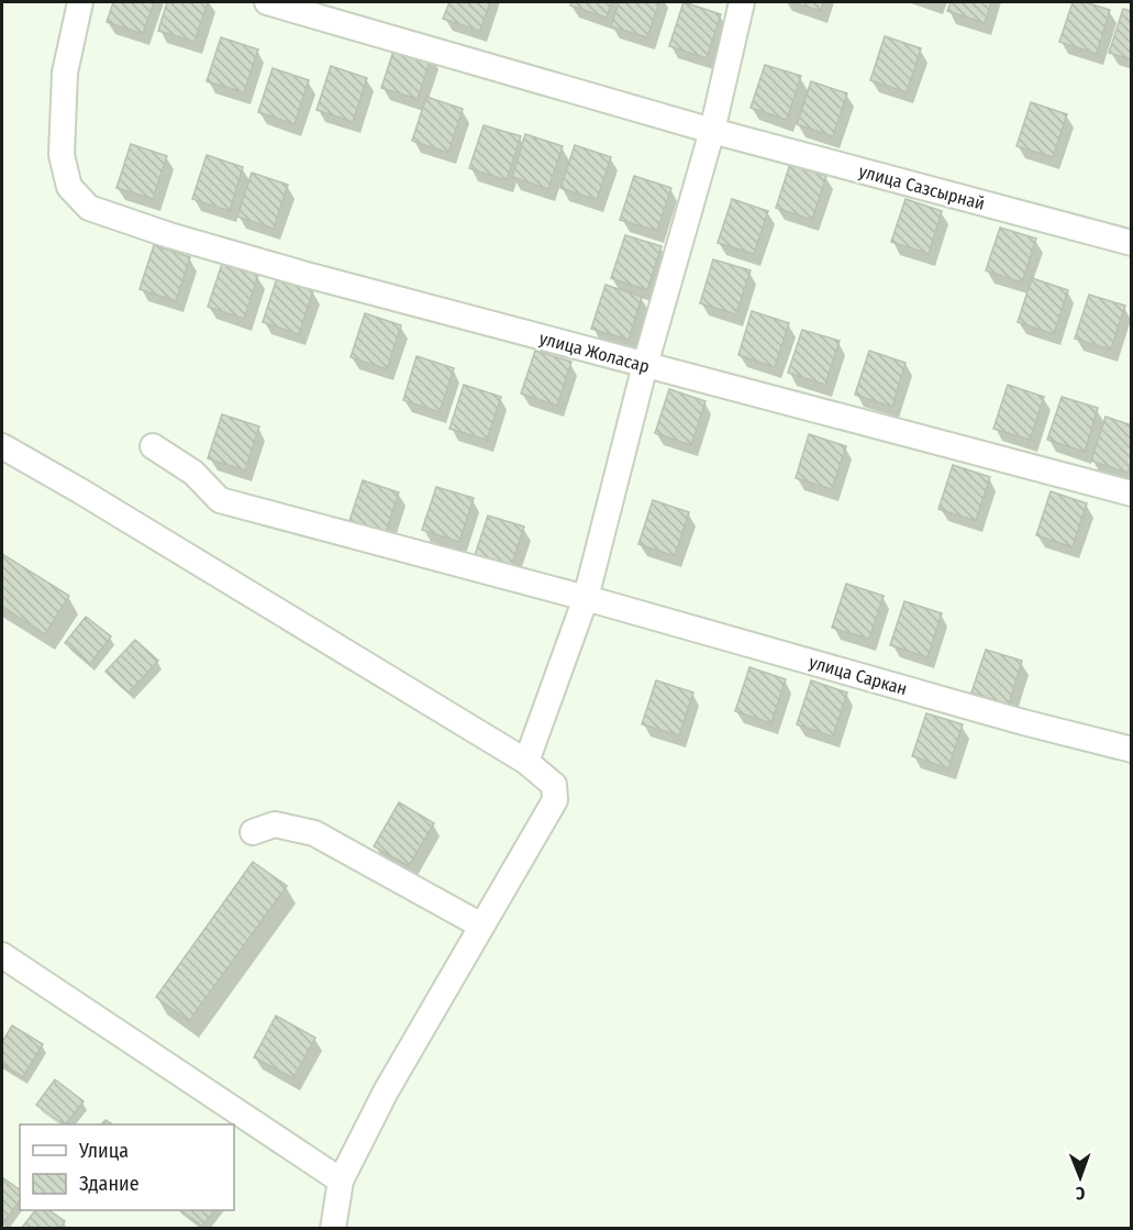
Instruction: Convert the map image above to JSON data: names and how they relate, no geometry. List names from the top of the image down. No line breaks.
{"streets":{"street":["улица Сазсырнай","улица Жоласар","улица Саркан"]},"legend":["Улица","Здание"],"north":"bottom"}
